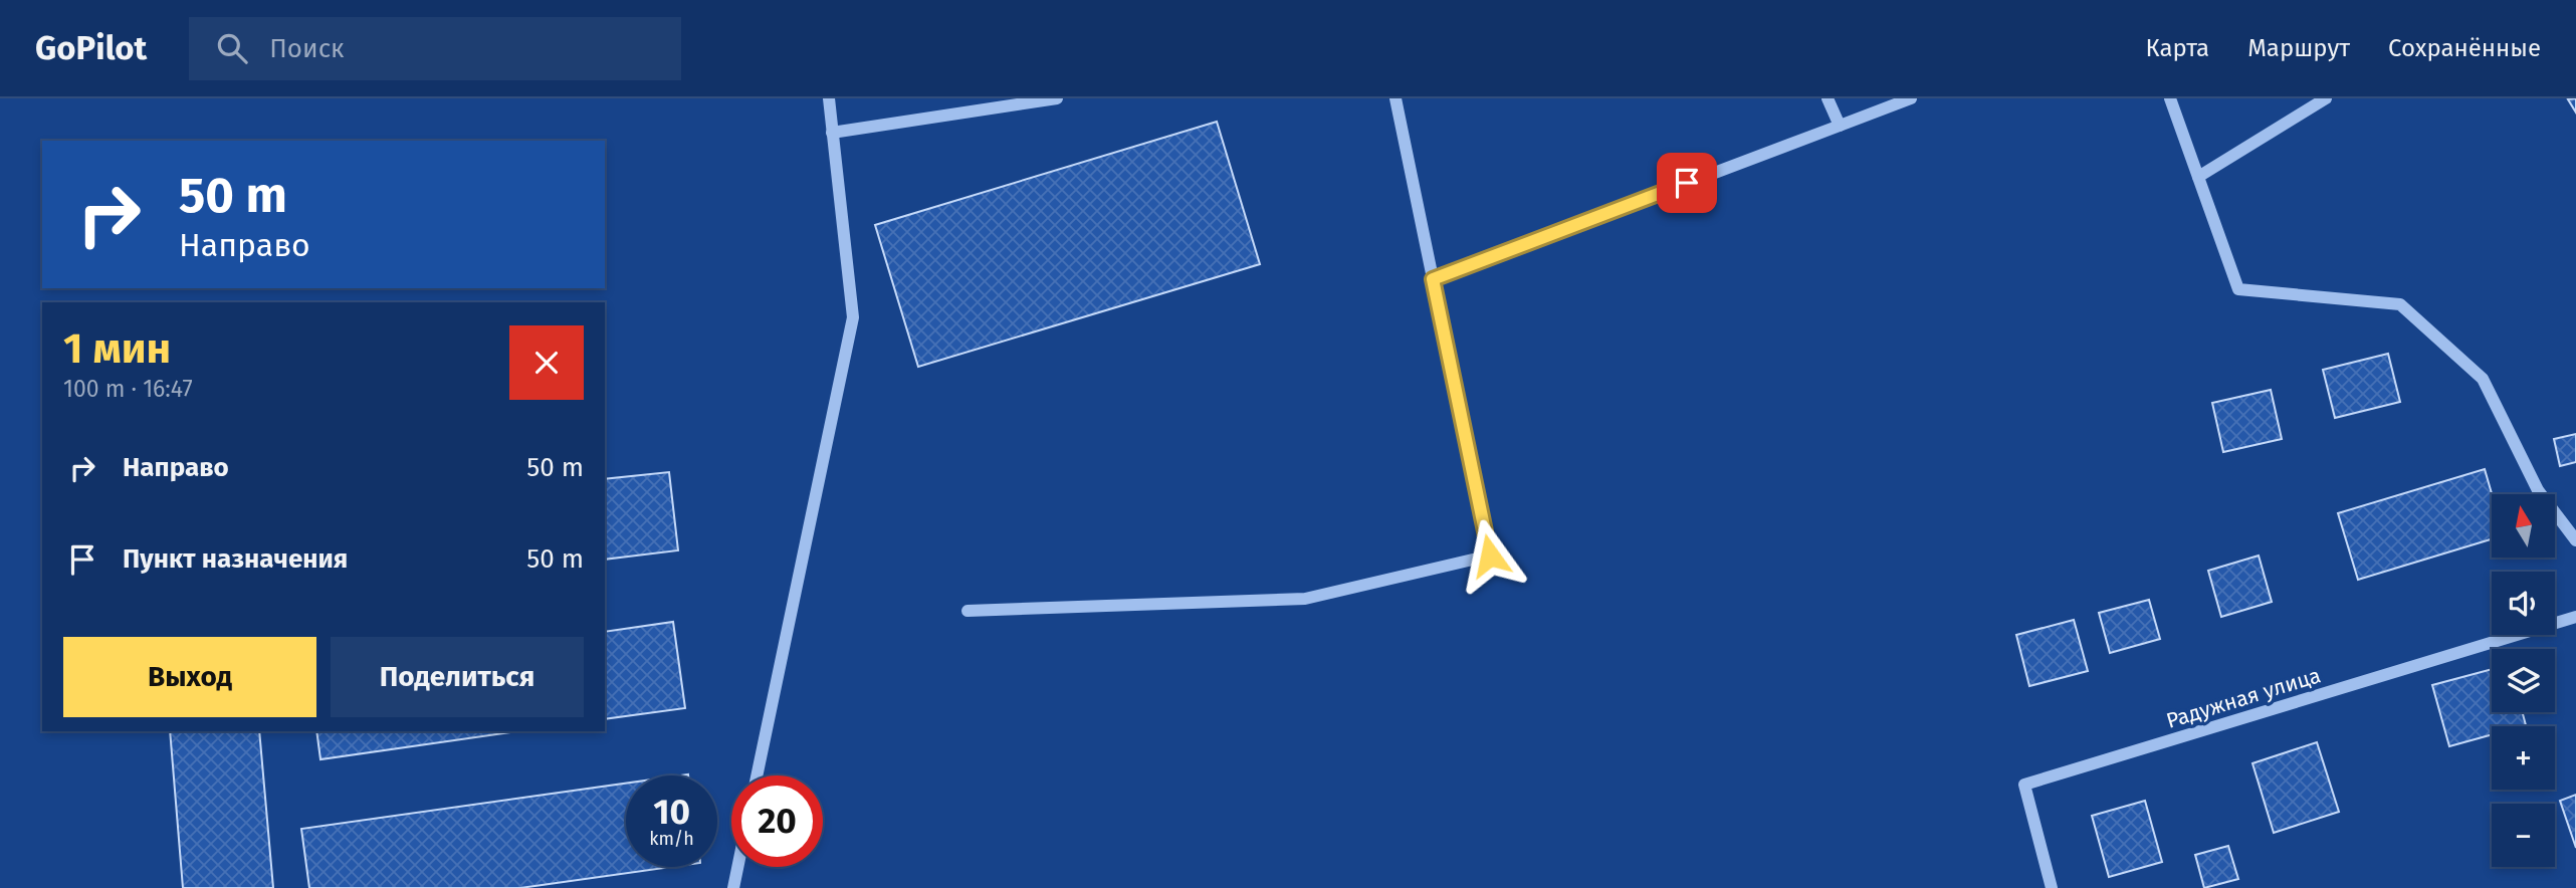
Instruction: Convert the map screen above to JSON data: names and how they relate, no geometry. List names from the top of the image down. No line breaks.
{"streets":{"street":["Радужная улица"]},"north":"top","page":{"header":"GoPilot","search":"Поиск","nav":["Карта","Маршрут","Сохранённые"],"turn":["50 m","Направо"],"heading":["1 мин","100 m · 16:47"],"list":[{"name":"Направо","value":"50 m"},{"name":"Пункт назначения","value":"50 m"}],"map_buttons":["+","−"],"buttons":["Выход","Поделиться"],"speed":"10 km/h","limit":"20"}}
